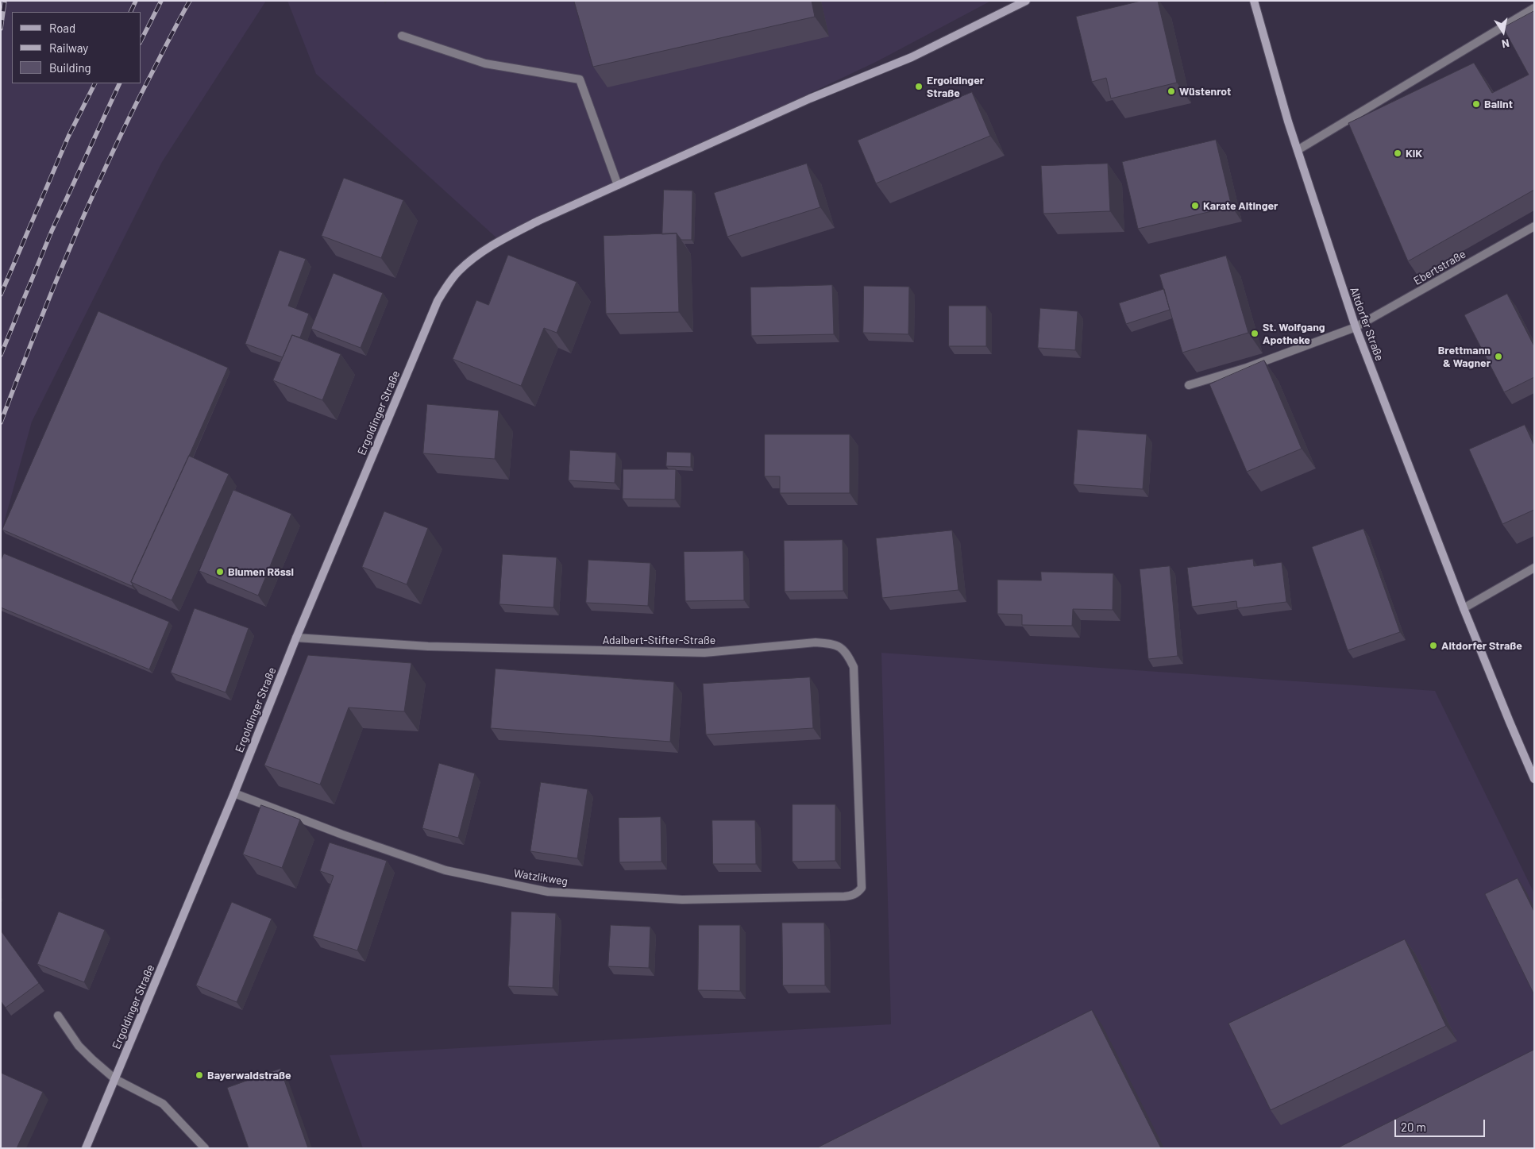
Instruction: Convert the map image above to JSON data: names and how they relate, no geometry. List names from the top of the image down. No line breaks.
{"streets":{"main road":["Altdorfer Straße","Ergoldinger Straße"],"street":["Ebertstraße","Adalbert-Stifter-Straße","Watzlikweg"]},"crossings":[["Ebertstraße","Altdorfer Straße"],["Ergoldinger Straße","Adalbert-Stifter-Straße"],["Ergoldinger Straße","Watzlikweg"],["Adalbert-Stifter-Straße","Watzlikweg"]],"places":["Ergoldinger Straße","Wüstenrot","Balint","KiK","Karate Altinger","St. Wolfgang Apotheke","Brettmann & Wagner","Blumen Rössl","Altdorfer Straße","Bayerwaldstraße"],"legend":["Road","Railway","Building"],"scale_bar":"20 m","north":"bottom"}
